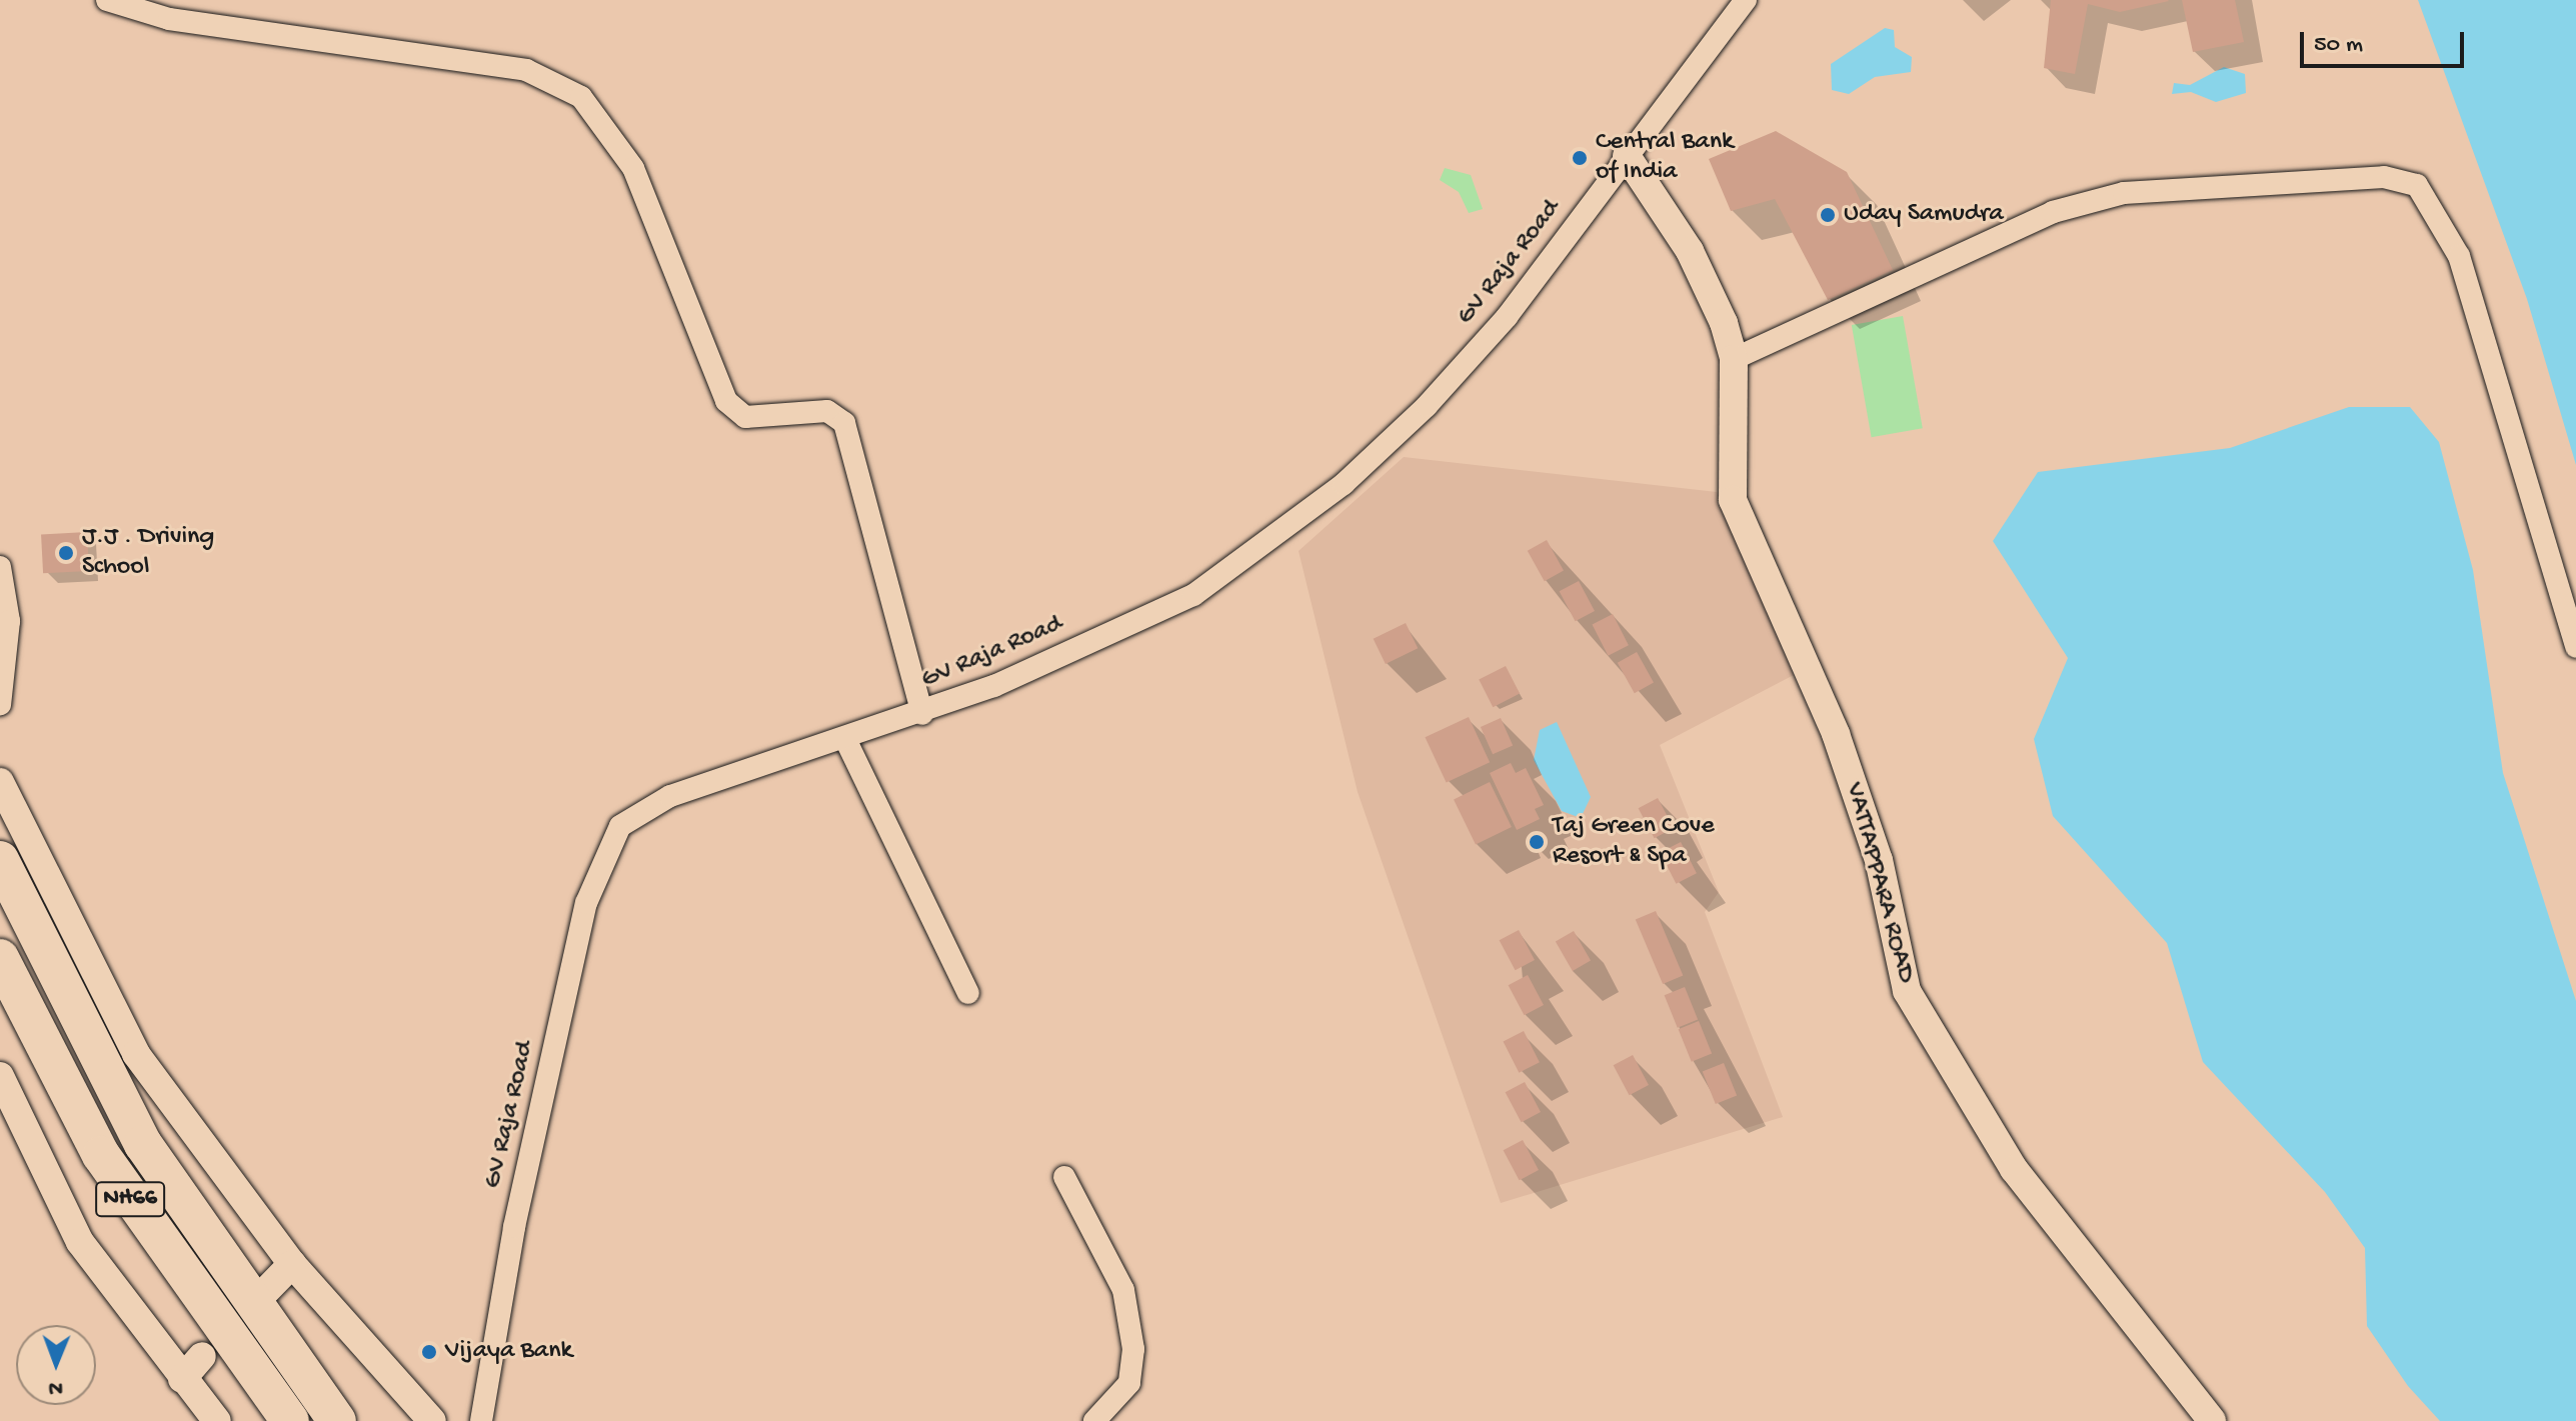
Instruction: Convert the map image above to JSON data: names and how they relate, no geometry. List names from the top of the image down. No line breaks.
{"streets":{"highway":["NH66"],"street":["GV Raja Road","VATTAPPARA ROAD"]},"crossings":[["GV Raja Road","VATTAPPARA ROAD"]],"places":["Central Bank of India","Uday Samudra","J.J . Driving School","Taj Green Cove Resort & Spa","Vijaya Bank"],"scale_bar":"50 m","north":"bottom"}
